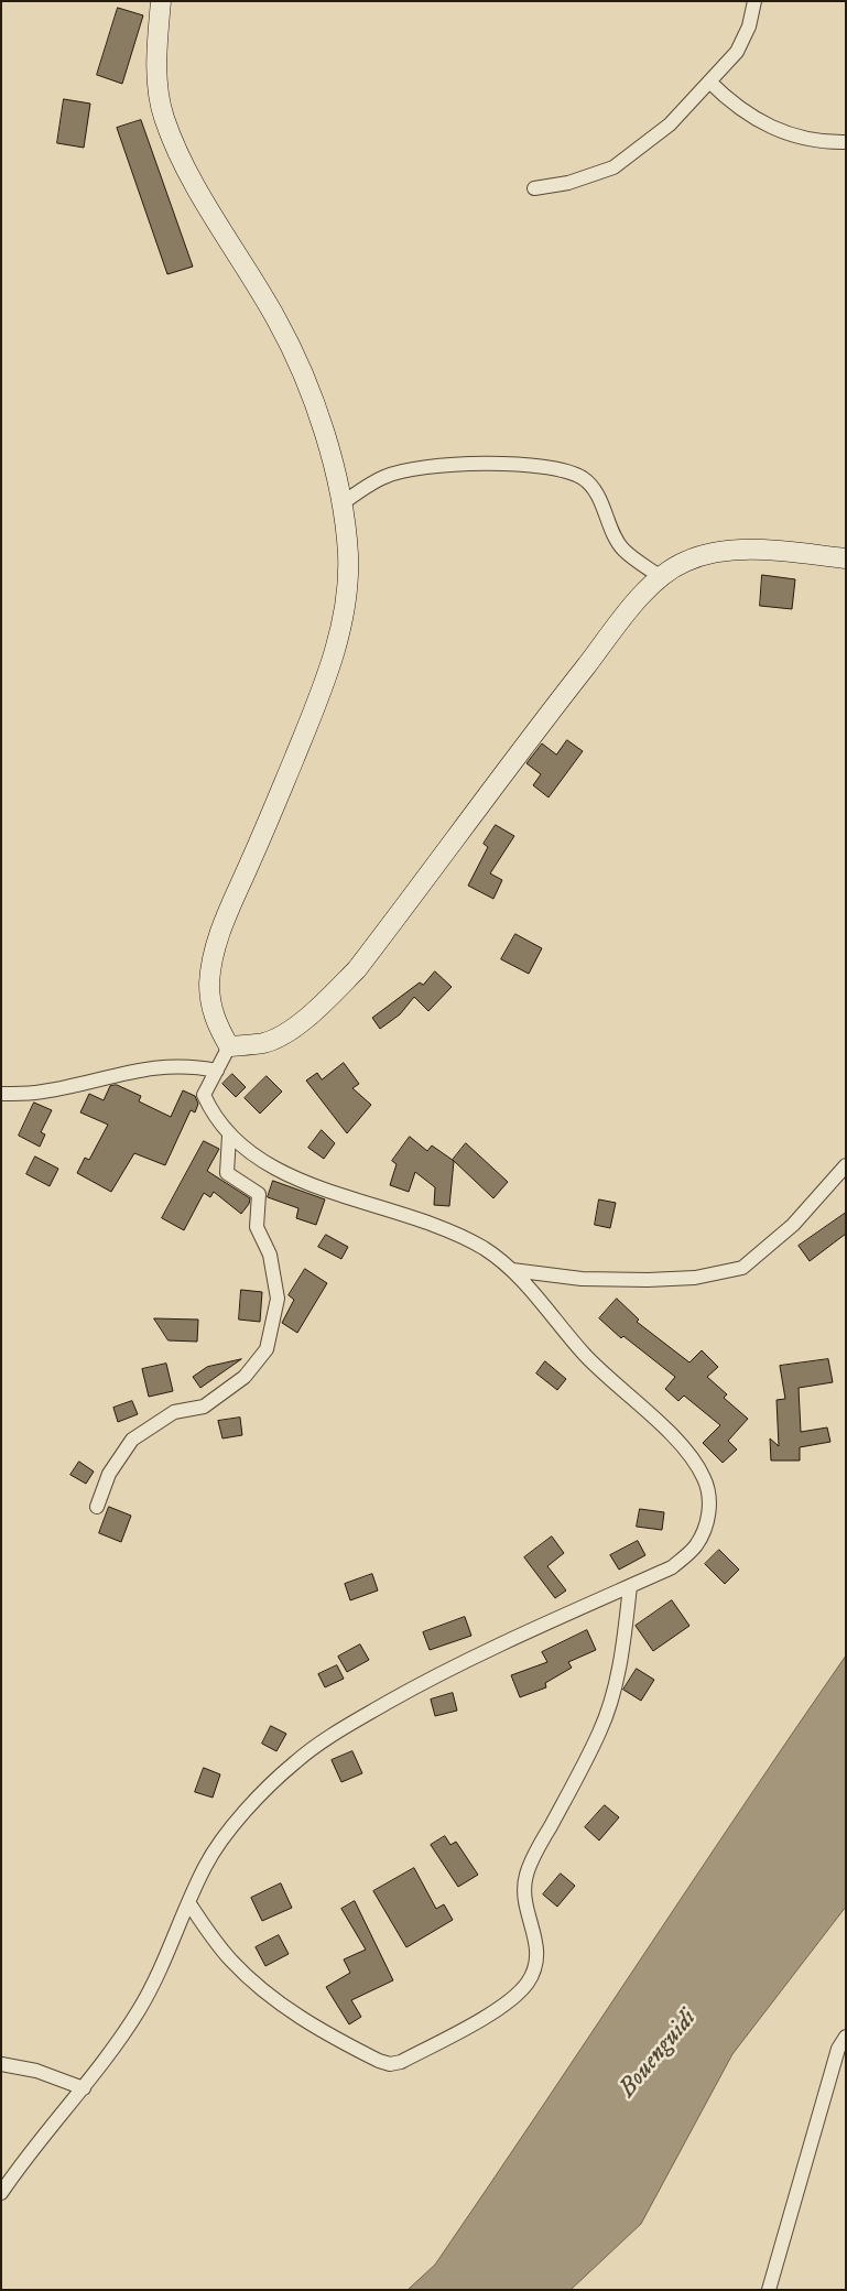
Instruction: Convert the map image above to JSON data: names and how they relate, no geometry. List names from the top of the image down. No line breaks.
{"water":["Bouenguidi"]}
